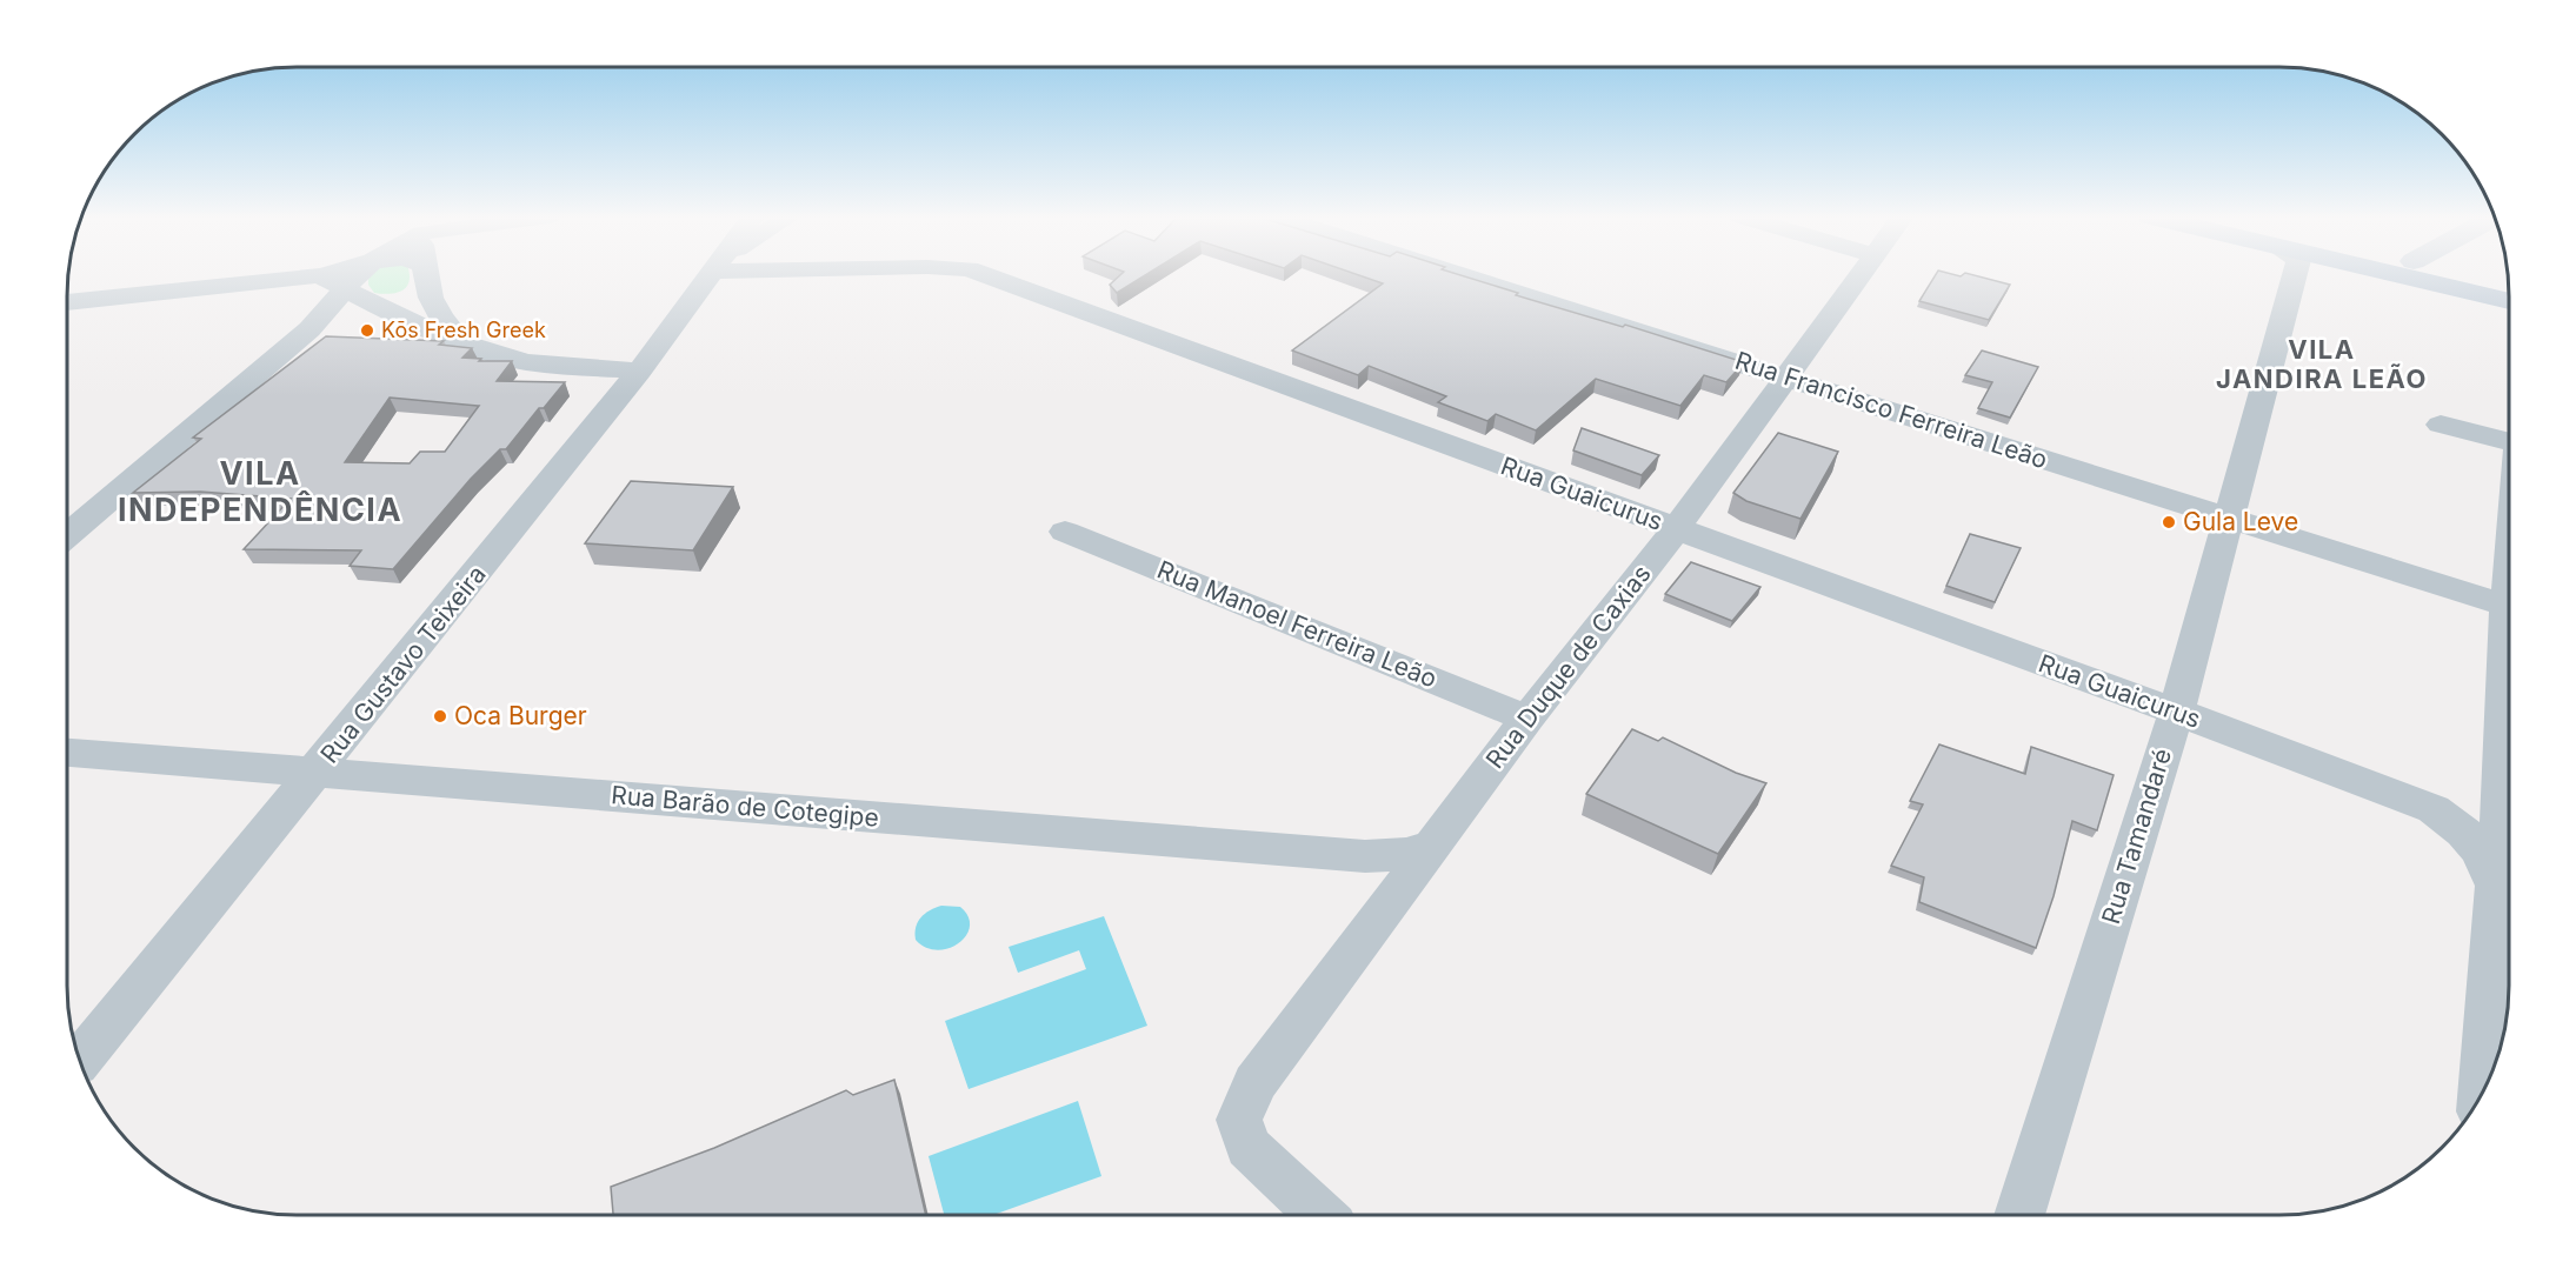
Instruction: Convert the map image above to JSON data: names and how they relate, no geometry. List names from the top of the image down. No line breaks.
{"streets":{"street":["Rua Francisco Ferreira Leão","Rua Guaicurus","Rua Manoel Ferreira Leão","Rua Gustavo Teixeira","Rua Duque de Caxias","Rua Barão de Cotegipe","Rua Tamandaré"]},"crossings":[["Rua Francisco Ferreira Leão","Rua Duque de Caxias"],["Rua Francisco Ferreira Leão","Rua Tamandaré"],["Rua Guaicurus","Rua Duque de Caxias"],["Rua Guaicurus","Rua Tamandaré"],["Rua Manoel Ferreira Leão","Rua Duque de Caxias"],["Rua Gustavo Teixeira","Rua Barão de Cotegipe"],["Rua Duque de Caxias","Rua Barão de Cotegipe"]],"districts":["VILA JANDIRA LEÃO","VILA INDEPENDÊNCIA"],"places":["Kōs Fresh Greek","Gula Leve","Oca Burger"]}
